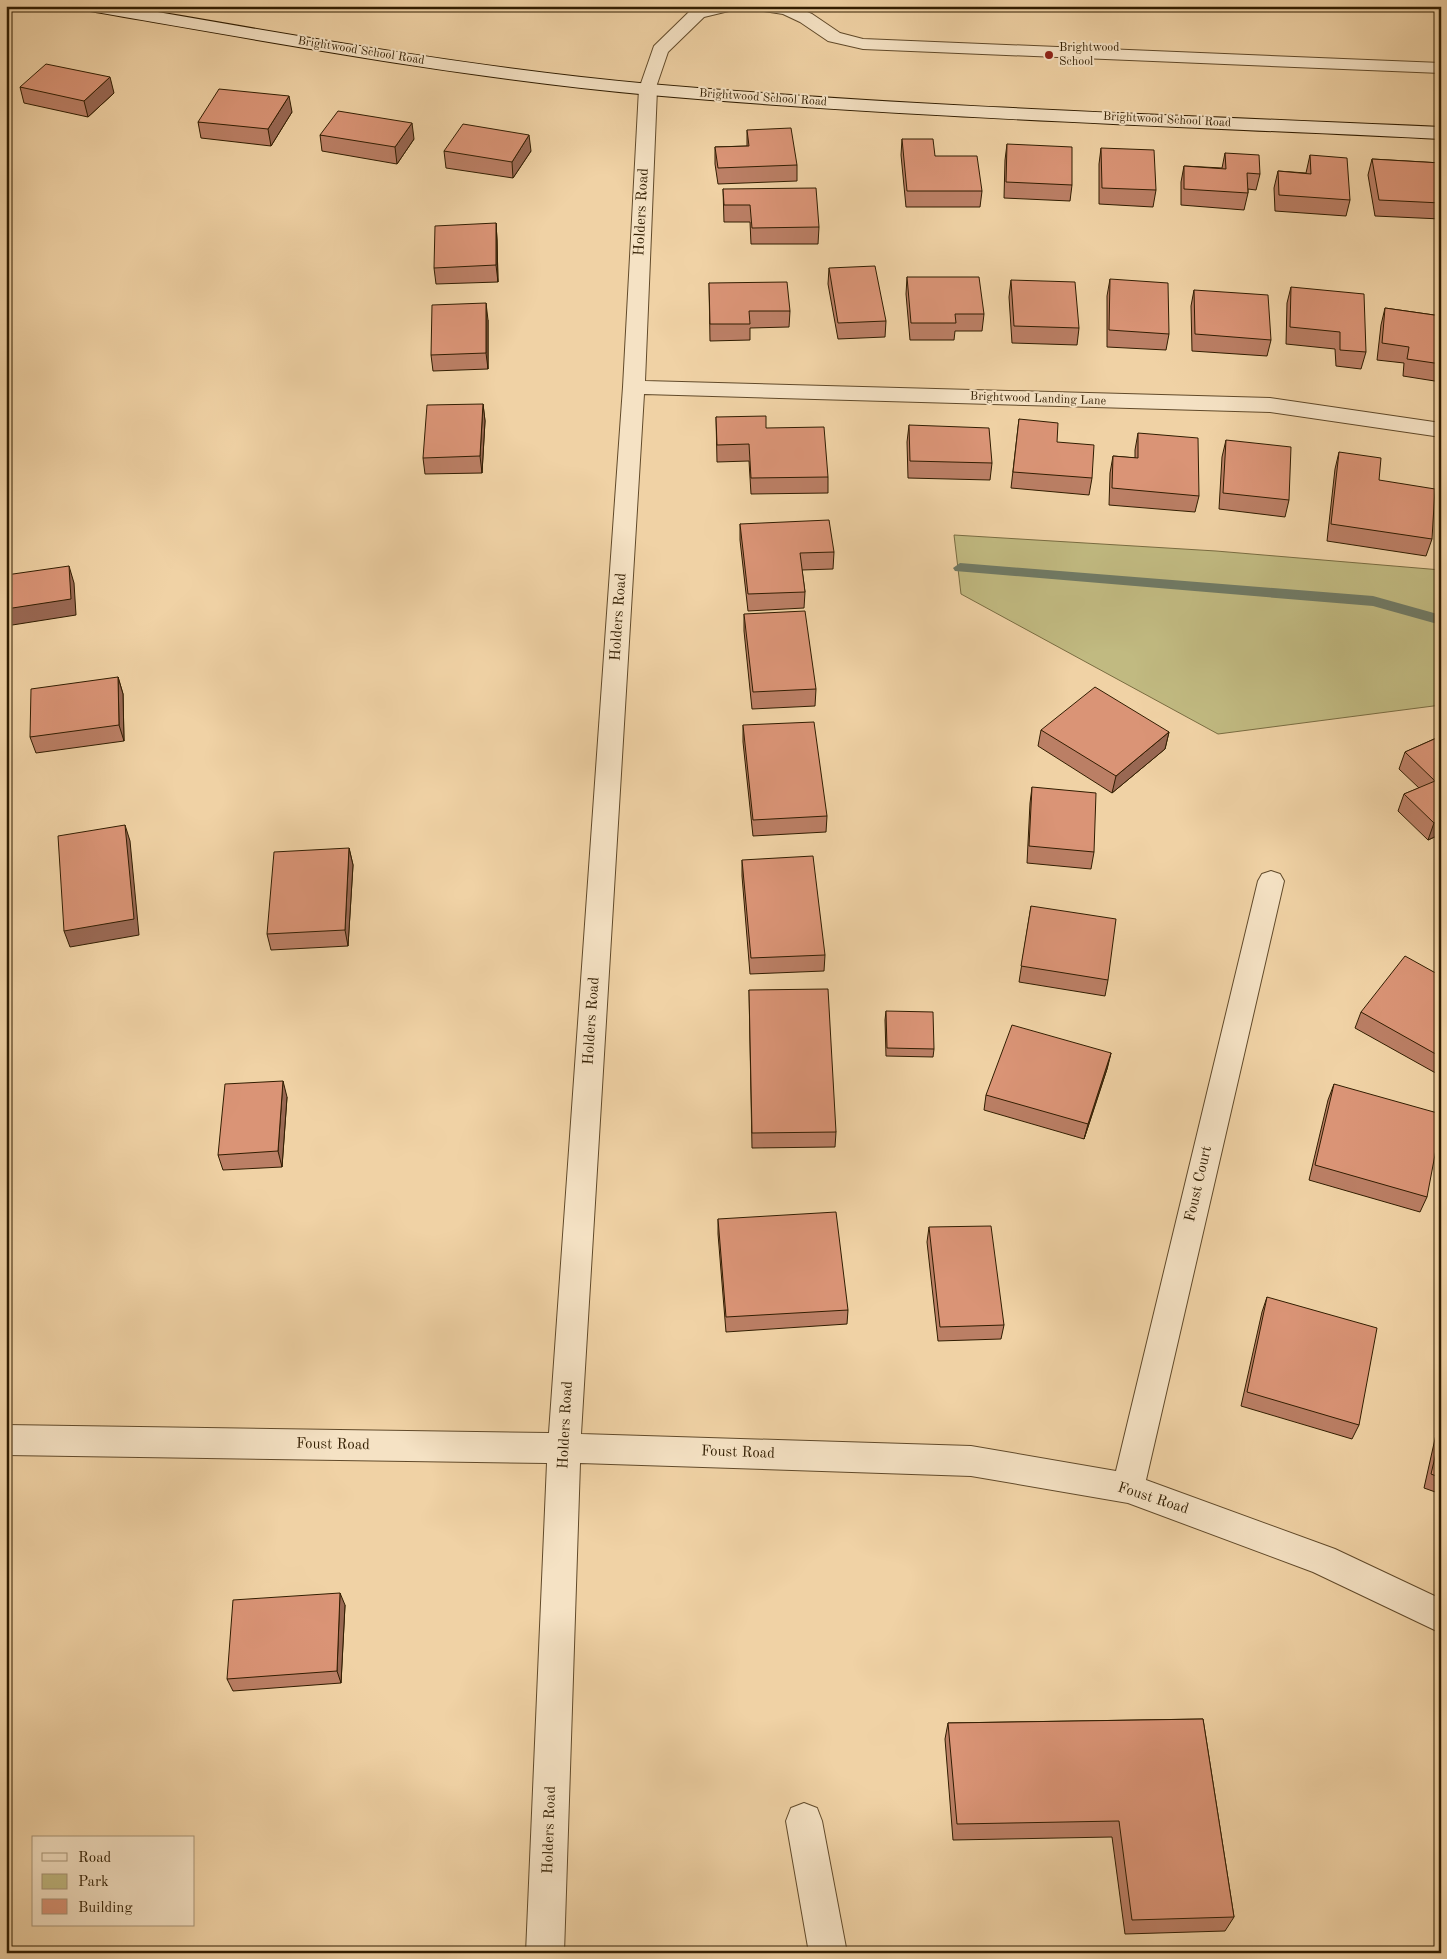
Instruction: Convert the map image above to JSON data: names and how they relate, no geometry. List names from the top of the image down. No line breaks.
{"streets":{"street":["Brightwood School Road","Holders Road","Brightwood Landing Lane","Foust Court","Foust Road"]},"crossings":[["Brightwood School Road","Holders Road"],["Holders Road","Brightwood Landing Lane"],["Holders Road","Foust Road"],["Foust Court","Foust Road"]],"places":["Brightwood School"],"legend":["Road","Park","Building"]}
